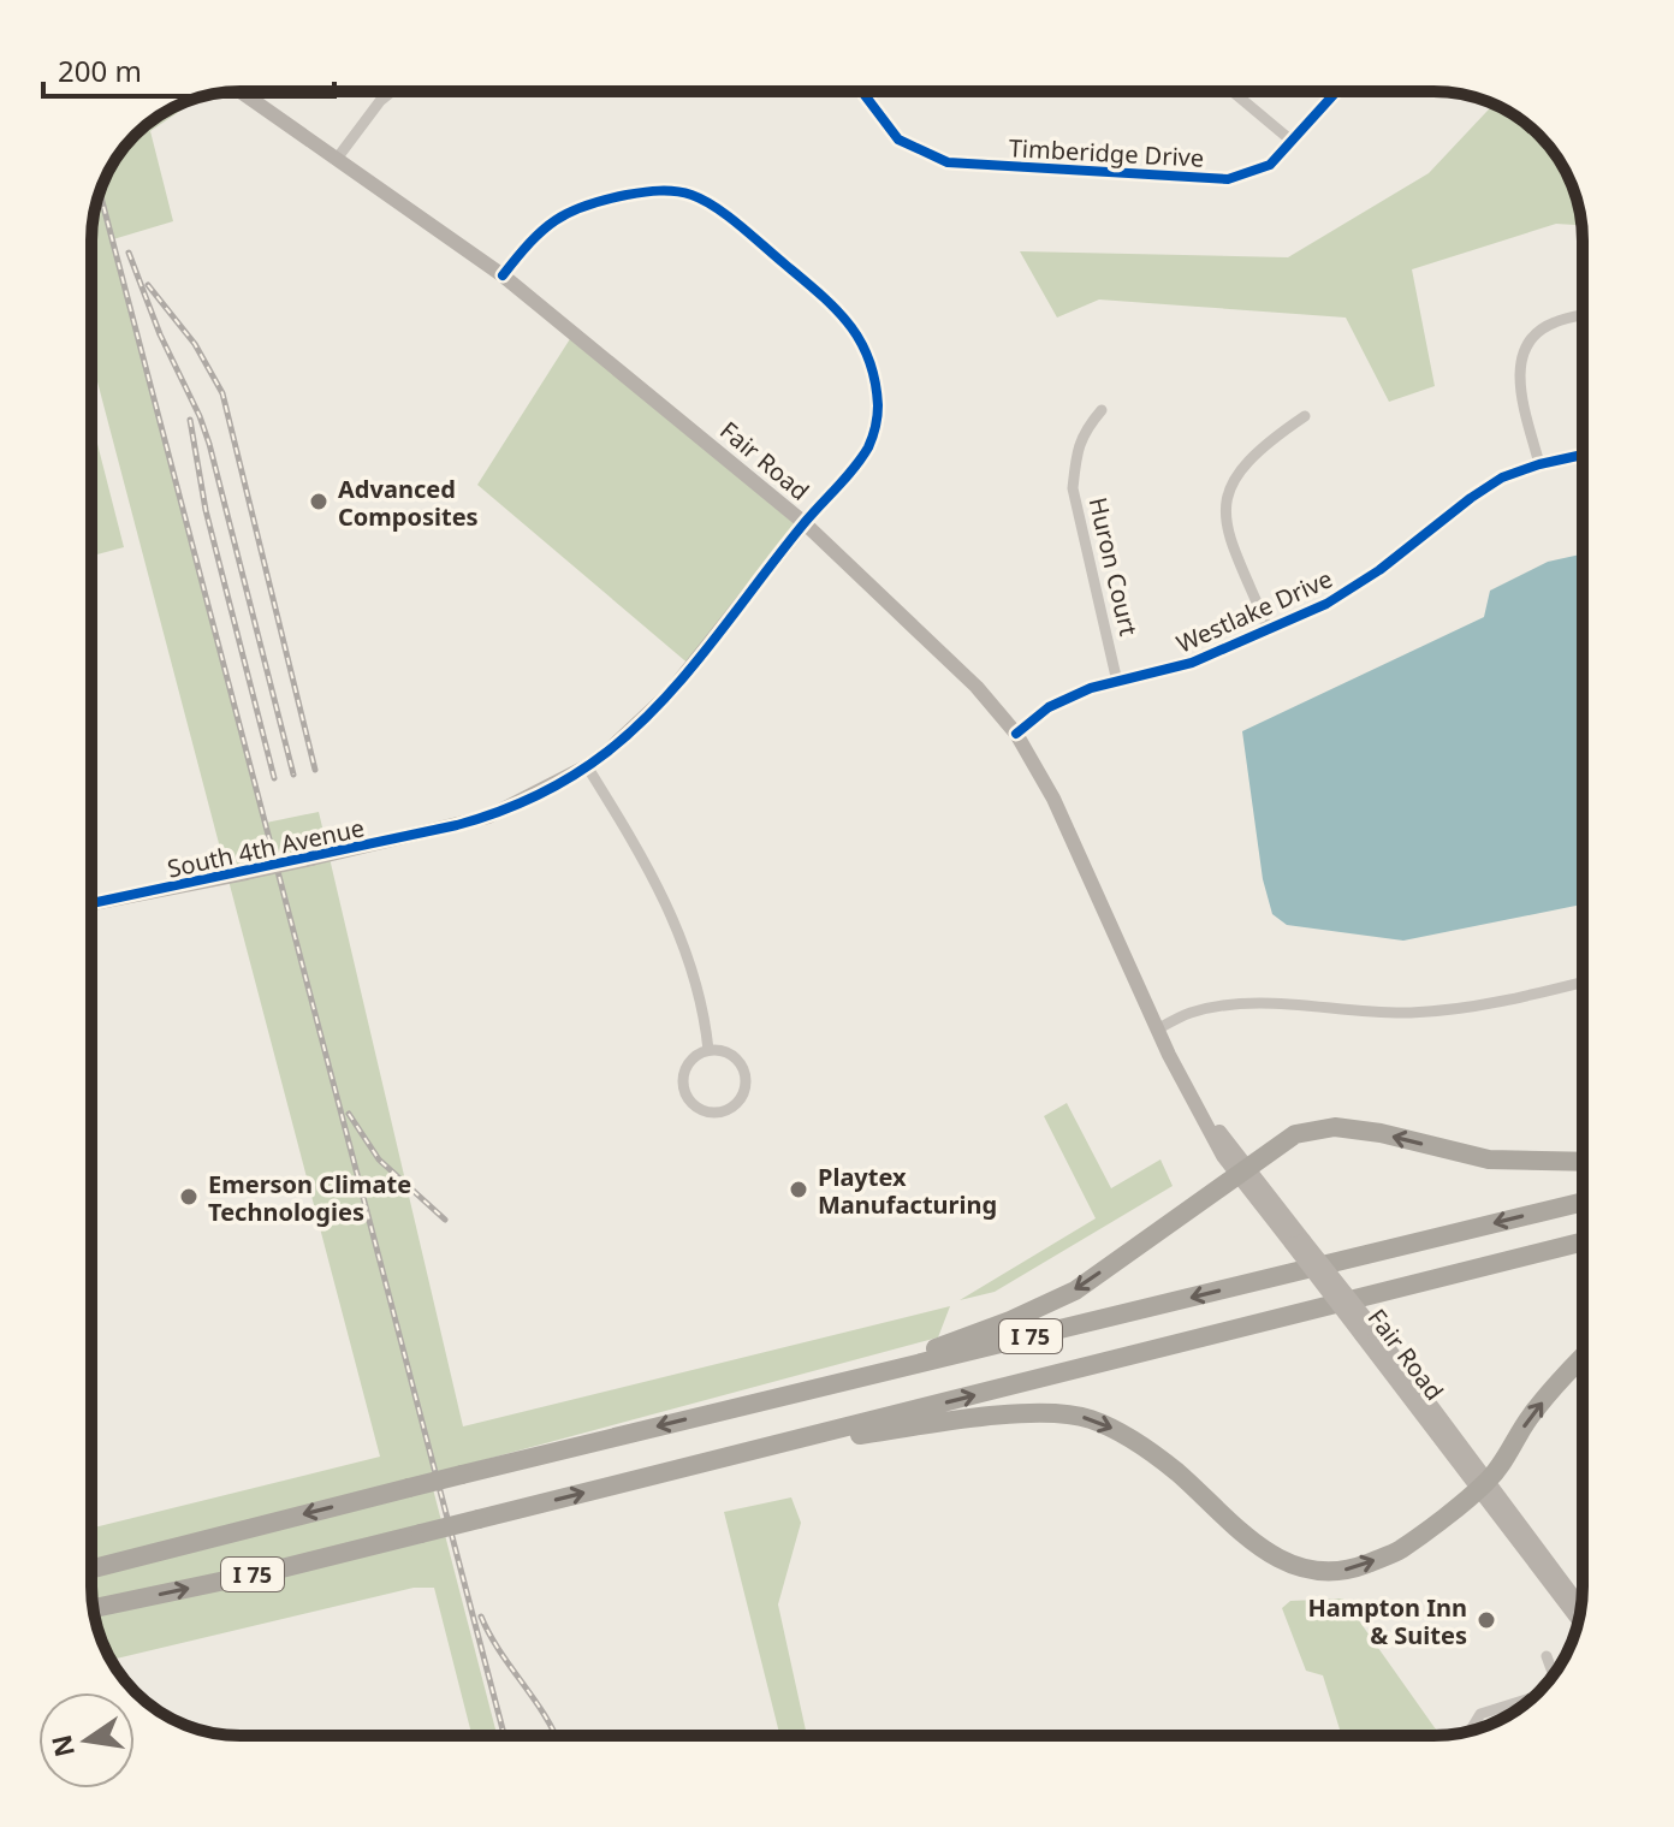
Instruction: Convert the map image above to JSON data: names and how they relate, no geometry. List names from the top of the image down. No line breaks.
{"streets":{"highway":["I 75"],"main road":["Fair Road","South 4th Avenue"],"street":["Timberidge Drive","Huron Court","Westlake Drive"]},"crossings":[["Fair Road","Westlake Drive"],["Fair Road","South 4th Avenue"],["Huron Court","Westlake Drive"]],"places":["Advanced Composites","Playtex Manufacturing","Emerson Climate Technologies","Hampton Inn & Suites"],"scale_bar":"200 m","north":"left"}
